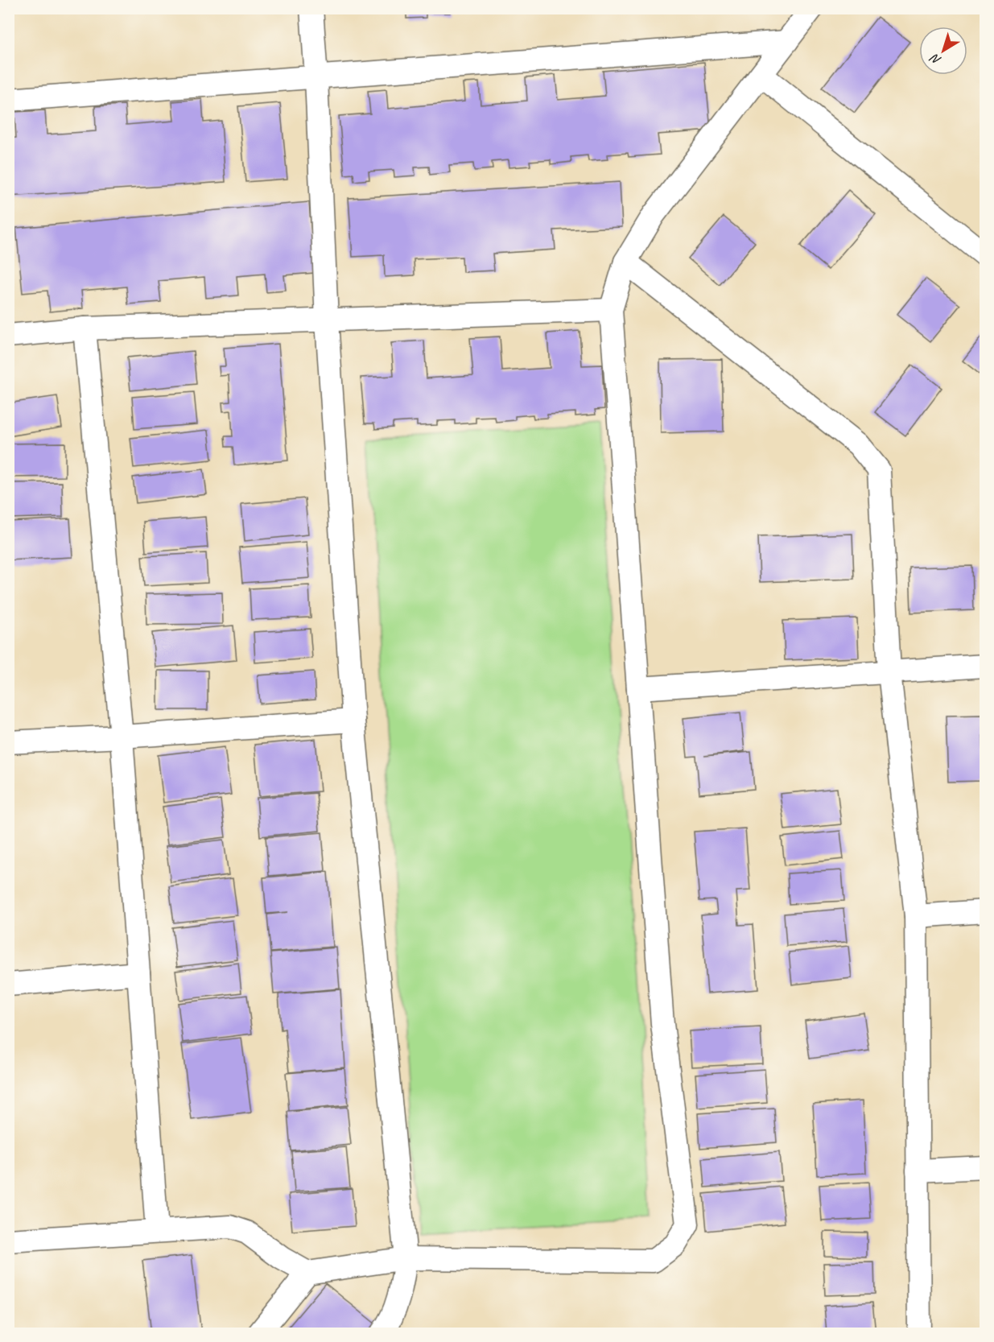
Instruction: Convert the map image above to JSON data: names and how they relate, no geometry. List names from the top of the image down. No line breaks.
{"north":"bottom left"}
